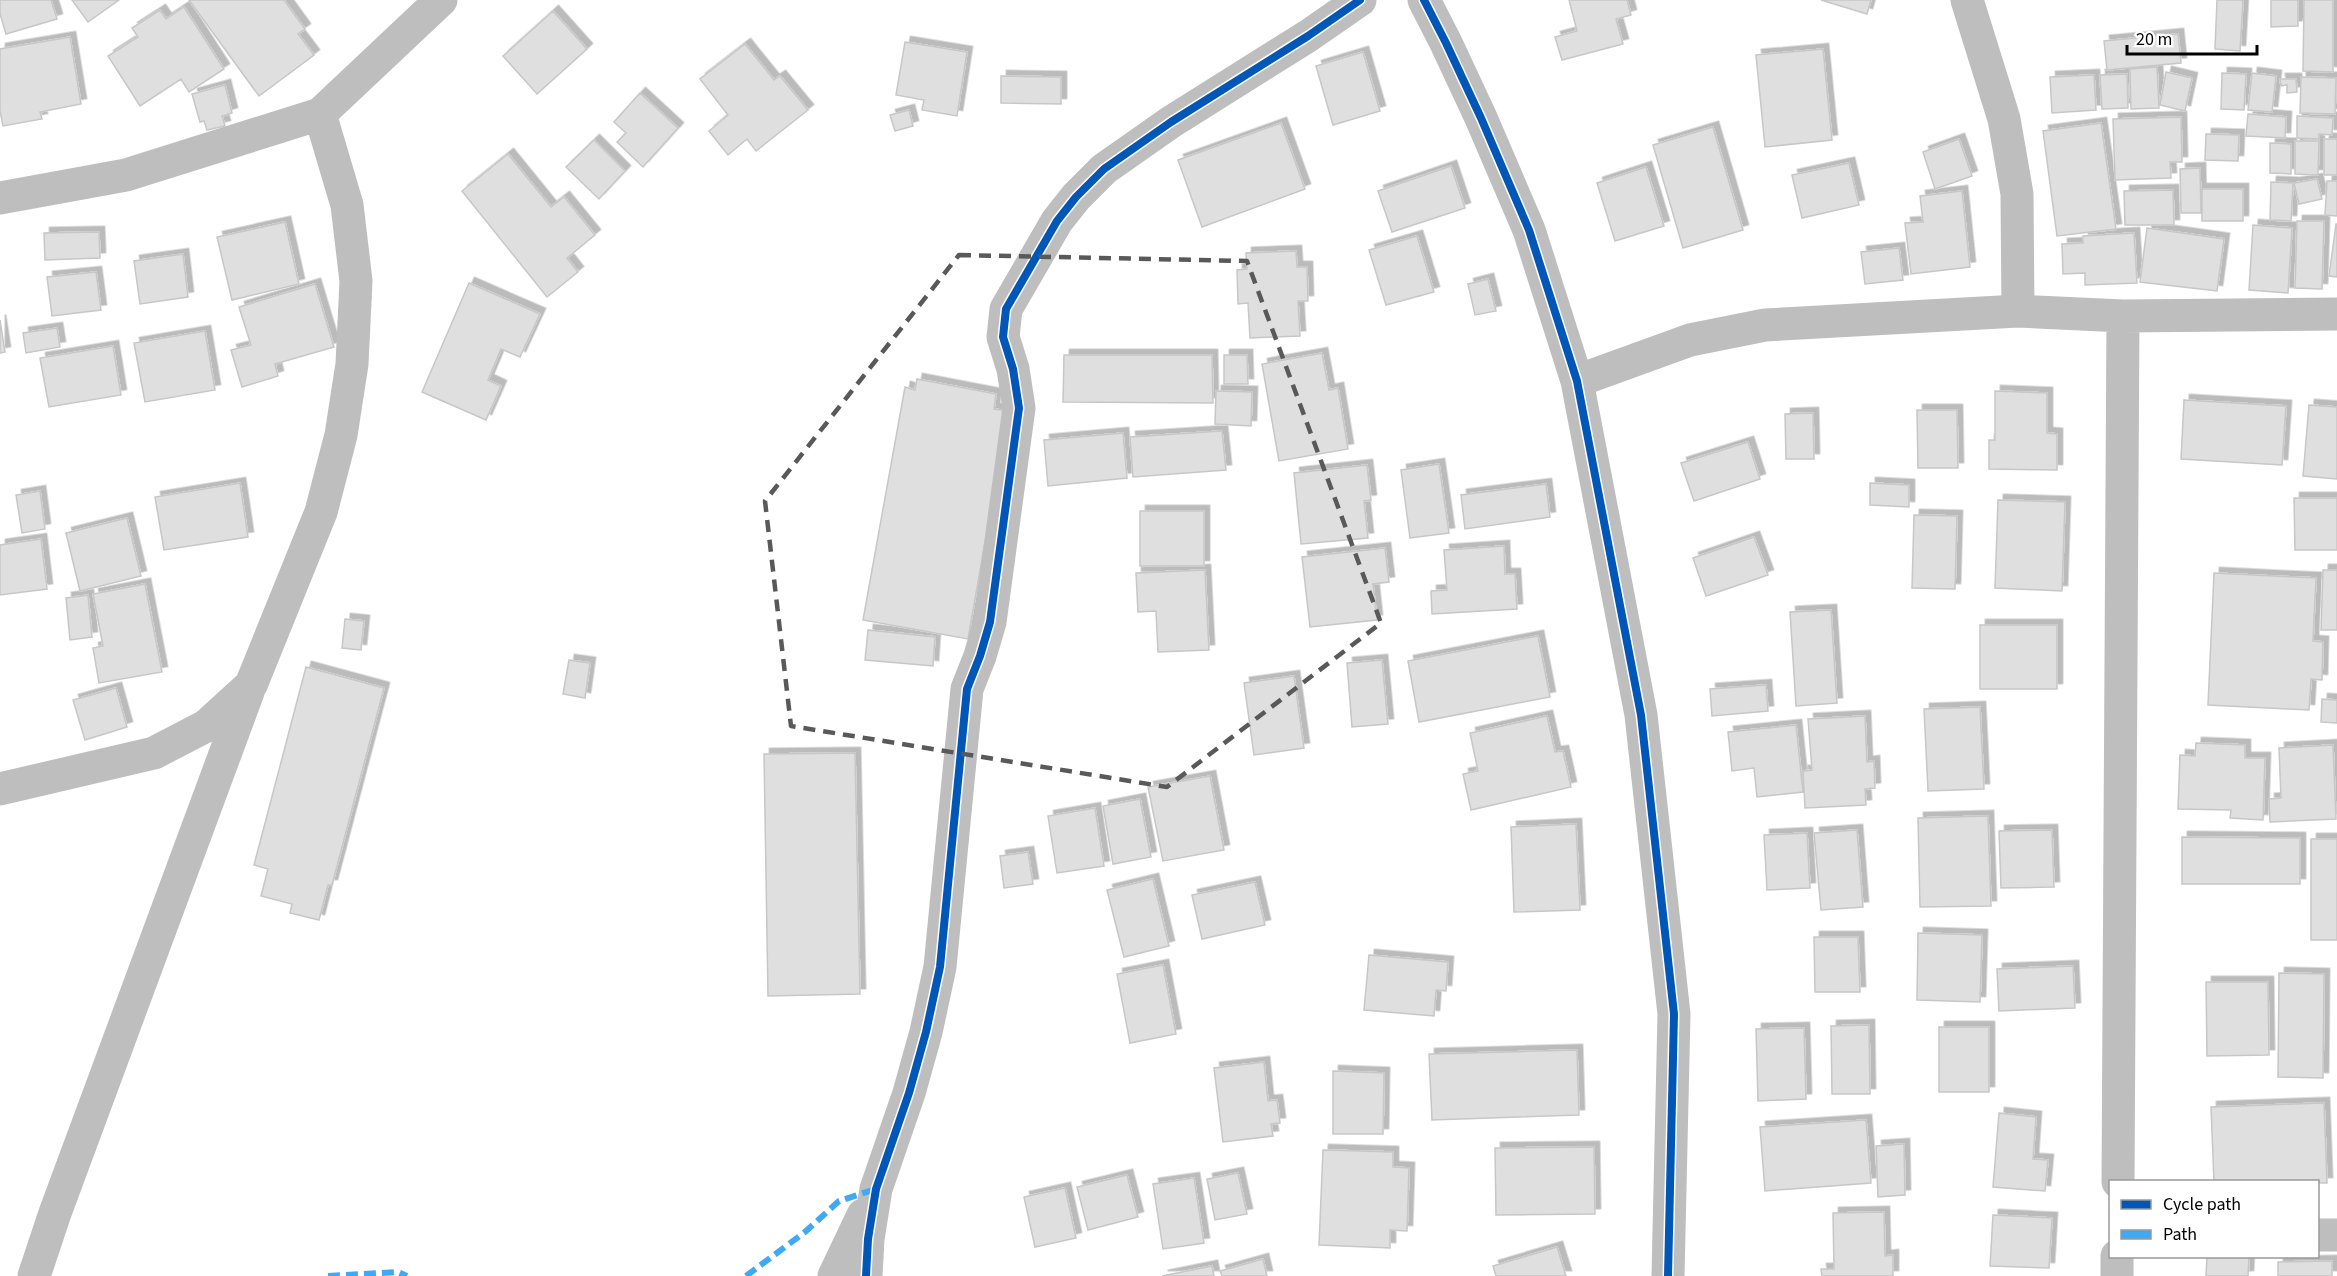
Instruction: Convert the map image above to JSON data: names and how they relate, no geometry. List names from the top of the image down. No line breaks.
{"legend":["Cycle path","Path"],"scale_bar":"20 m"}
